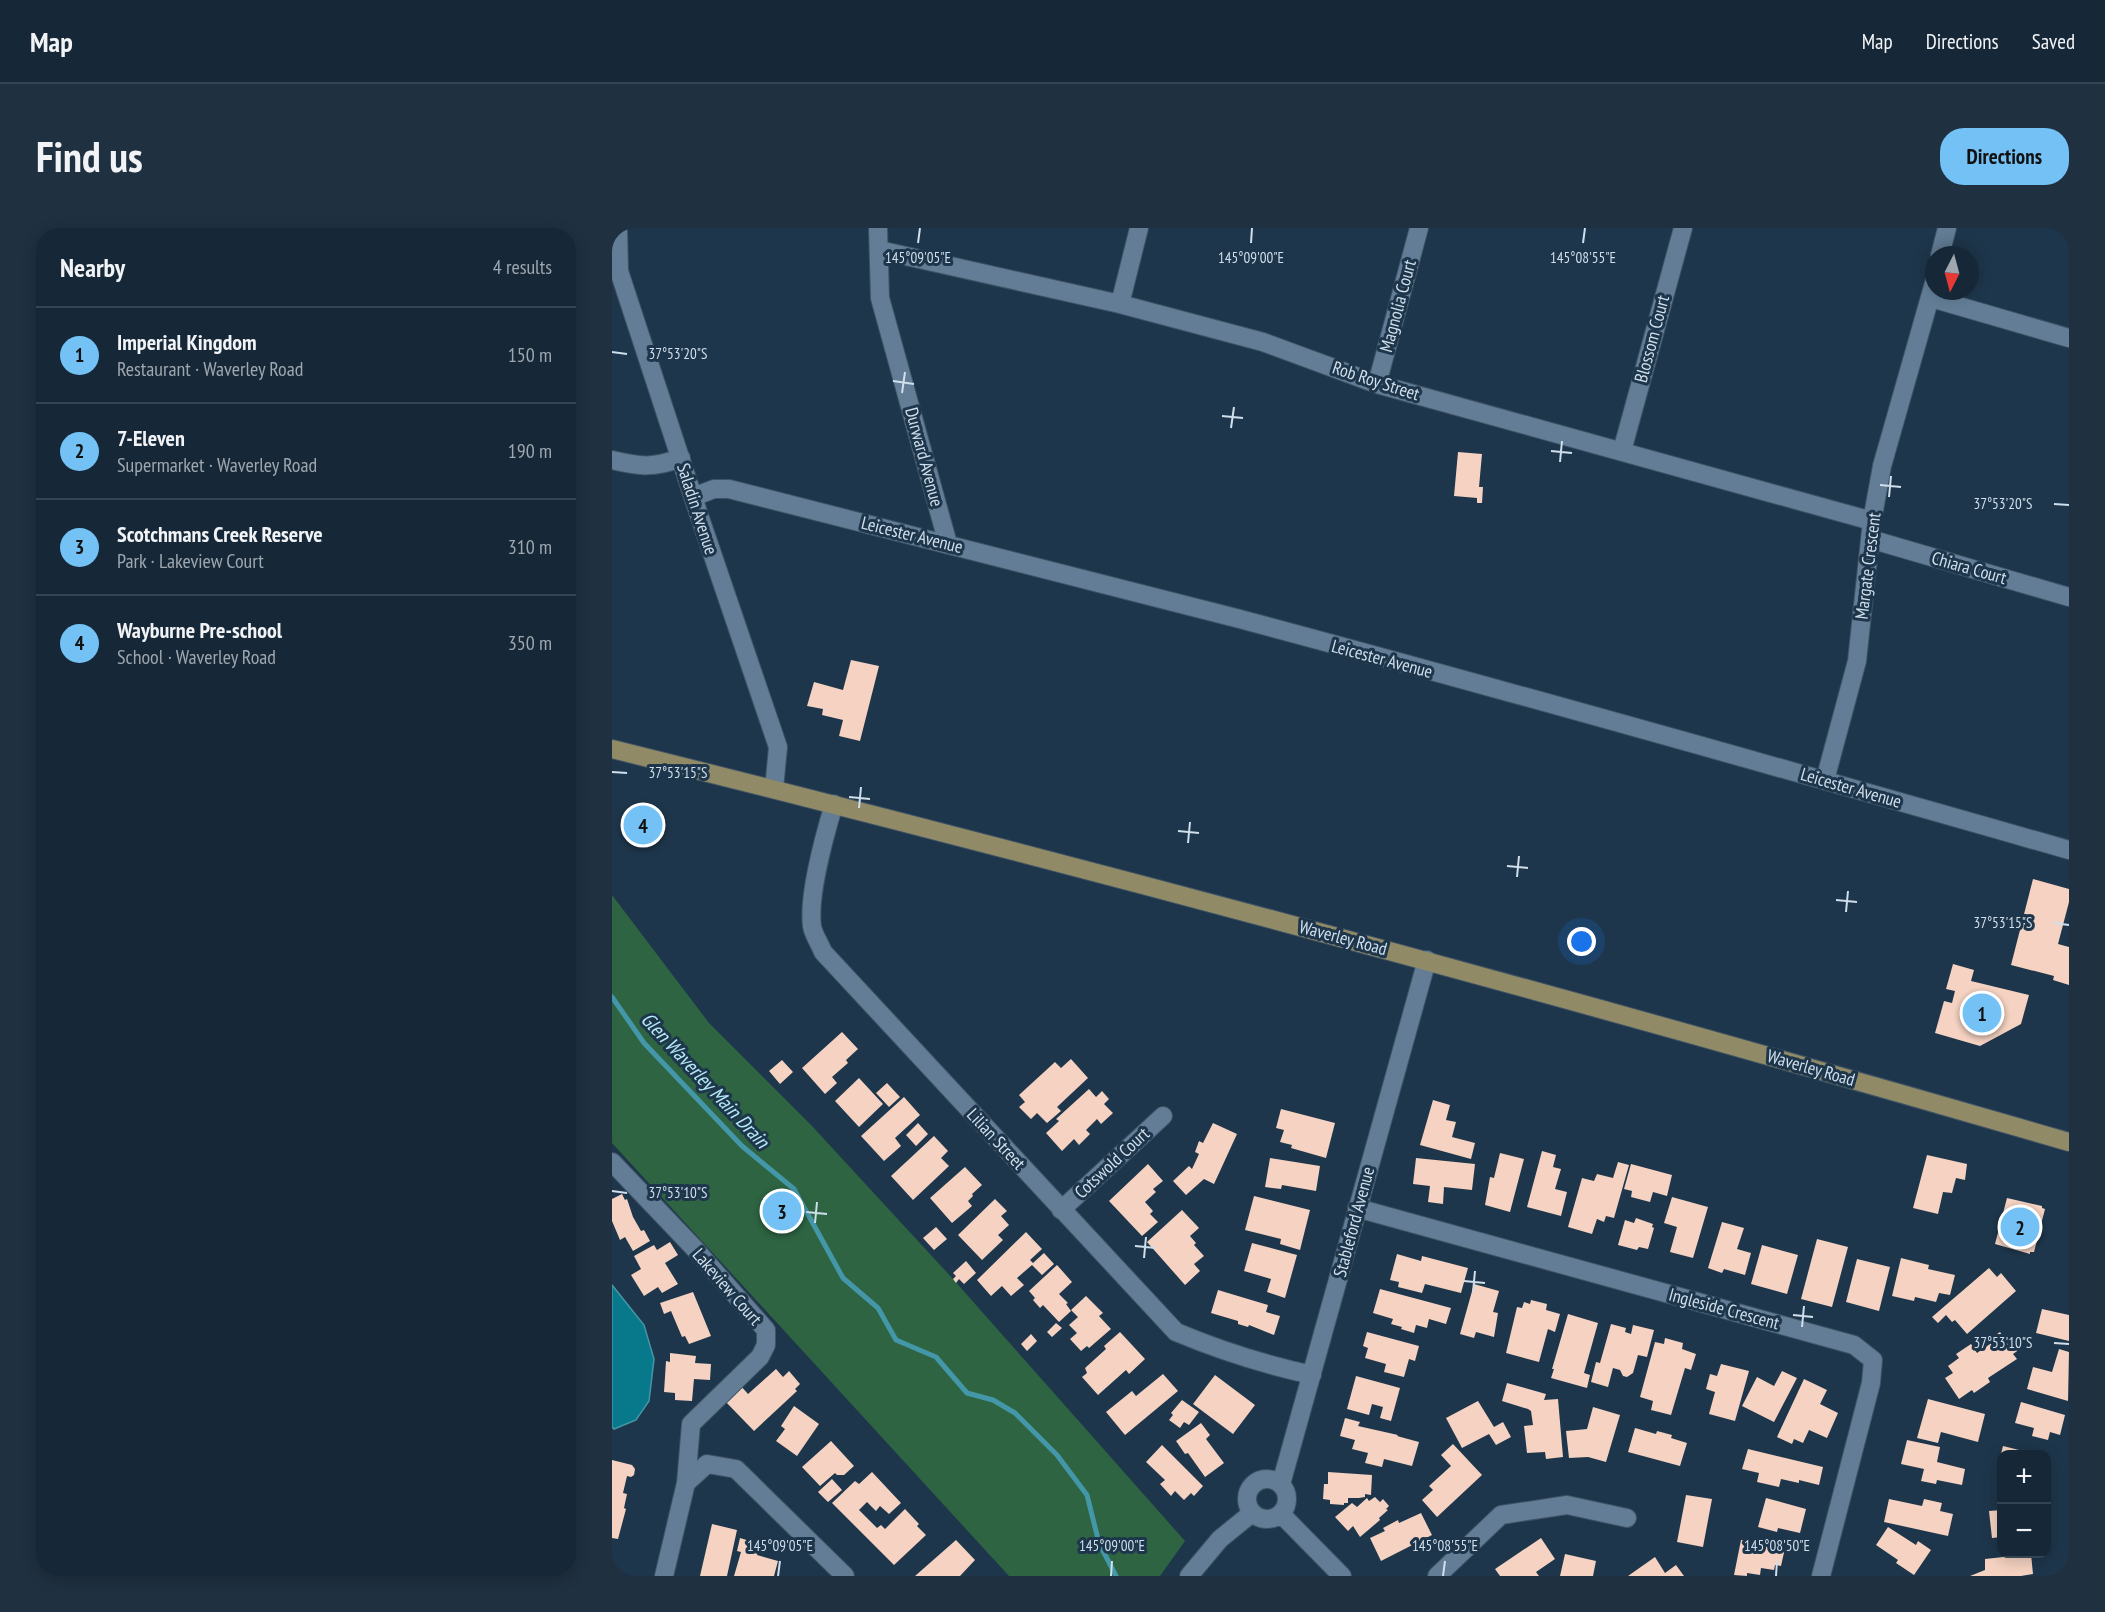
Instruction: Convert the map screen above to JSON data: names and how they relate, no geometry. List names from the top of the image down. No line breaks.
{"streets":{"main road":["Waverley Road"],"street":["Magnolia Court","Blossom Court","Rob Roy Street","Durward Avenue","Saladin Avenue","Leicester Avenue","Margate Crescent","Chiara Court","Lilian Street","Cotswold Court","Stableford Avenue","Lakeview Court","Ingleside Crescent"]},"crossings":[["Magnolia Court","Rob Roy Street"],["Blossom Court","Rob Roy Street"],["Rob Roy Street","Durward Avenue"],["Rob Roy Street","Margate Crescent"],["Rob Roy Street","Chiara Court"],["Durward Avenue","Leicester Avenue"],["Saladin Avenue","Leicester Avenue"],["Saladin Avenue","Waverley Road"],["Leicester Avenue","Margate Crescent"],["Margate Crescent","Chiara Court"],["Waverley Road","Lilian Street"],["Waverley Road","Stableford Avenue"],["Lilian Street","Cotswold Court"],["Lilian Street","Stableford Avenue"],["Stableford Avenue","Ingleside Crescent"]],"water":["Glen Waverley Main Drain"],"north":"bottom","page":{"header":"Map","nav":["Map","Directions","Saved"],"buttons":"Directions","title":"Find us","heading":["Nearby","4 results"],"list":[{"mark":"1","name":"Imperial Kingdom","note":"Restaurant · Waverley Road","value":"150 m"},{"mark":"2","name":"7-Eleven","note":"Supermarket · Waverley Road","value":"190 m"},{"mark":"3","name":"Scotchmans Creek Reserve","note":"Park · Lakeview Court","value":"310 m"},{"mark":"4","name":"Wayburne Pre-school","note":"School · Waverley Road","value":"350 m"}],"pins":["4","1","3","2"],"map_buttons":["+","−"]},"coordinates":["145°09'05\"E","145°09'00\"E","145°08'55\"E","37°53'20\"S","37°53'15\"S","37°53'10\"S","145°08'50\"E"]}
